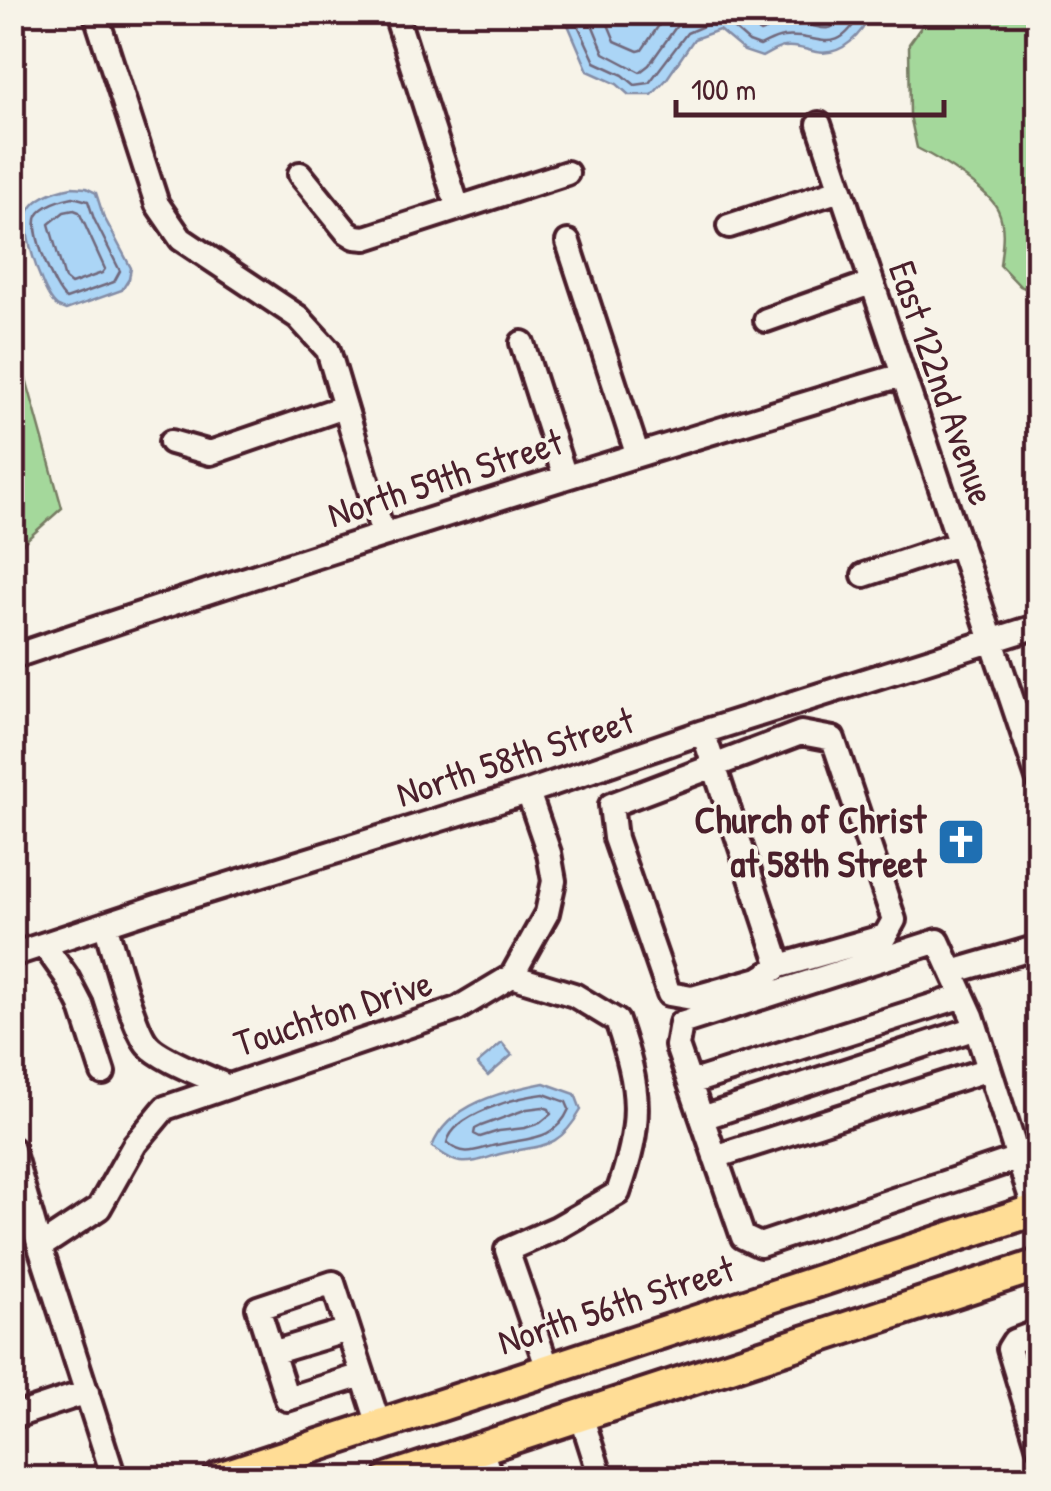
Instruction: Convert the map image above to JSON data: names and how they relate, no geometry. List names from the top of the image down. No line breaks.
{"streets":{"main road":["North 56th Street"],"street":["East 122nd Avenue","North 59th Street","North 58th Street","Touchton Drive"]},"crossings":[["East 122nd Avenue","North 59th Street"],["East 122nd Avenue","North 58th Street"],["North 58th Street","Touchton Drive"]],"places":{"church":["Church of Christ at 58th Street"]},"scale_bar":"100 m"}
